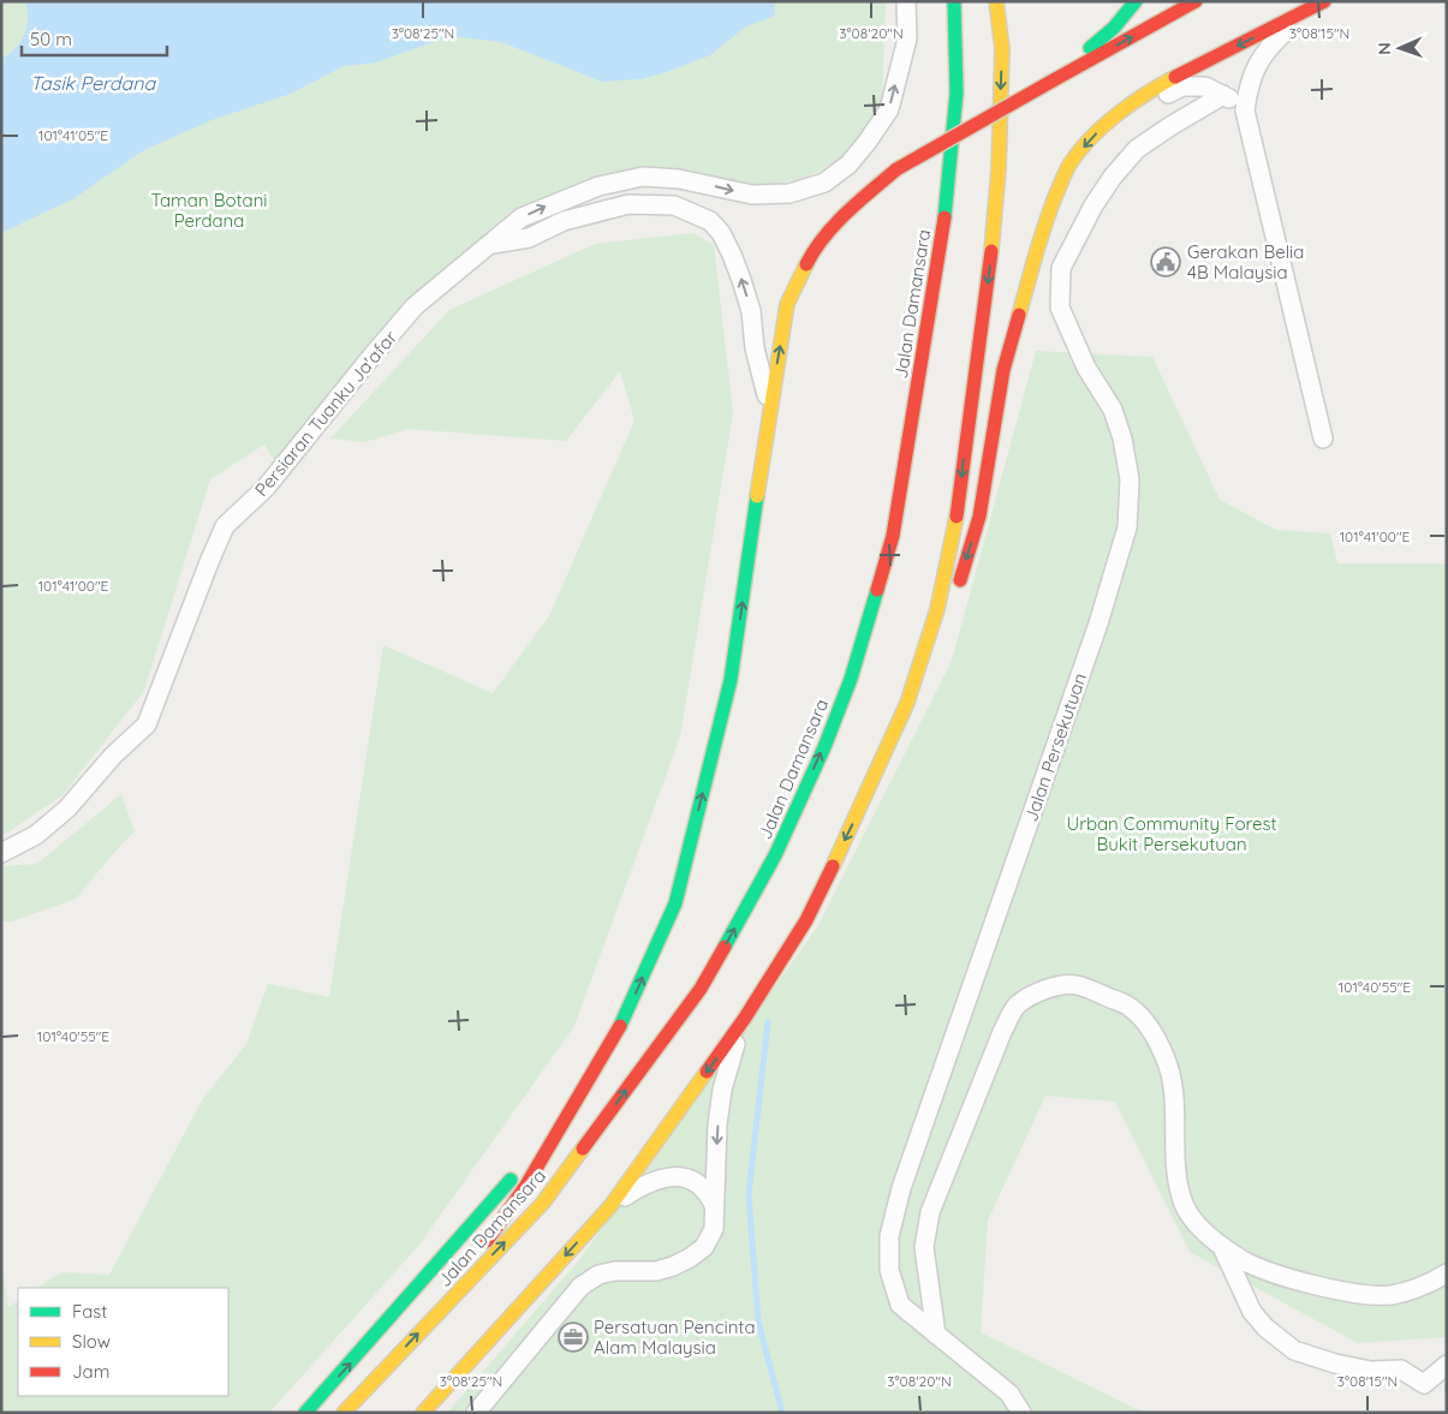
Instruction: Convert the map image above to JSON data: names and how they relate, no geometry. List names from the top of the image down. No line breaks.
{"streets":{"main road":["Jalan Damansara"],"street":["Persiaran Tuanku Ja'afar","Jalan Persekutuan"]},"one_way":["Persiaran Tuanku Ja'afar"],"water":["Tasik Perdana"],"parks":["Taman Botani Perdana","Urban Community Forest Bukit Persekutuan"],"places":{"public building":["Gerakan Belia 4B Malaysia"],"office":["Persatuan Pencinta Alam Malaysia"]},"legend":["Fast","Slow","Jam"],"scale_bar":"50 m","north":"left","coordinates":["3°08'25\"N","3°08'20\"N","3°08'15\"N","101°41'05\"E","101°41'00\"E","101°40'55\"E"]}
